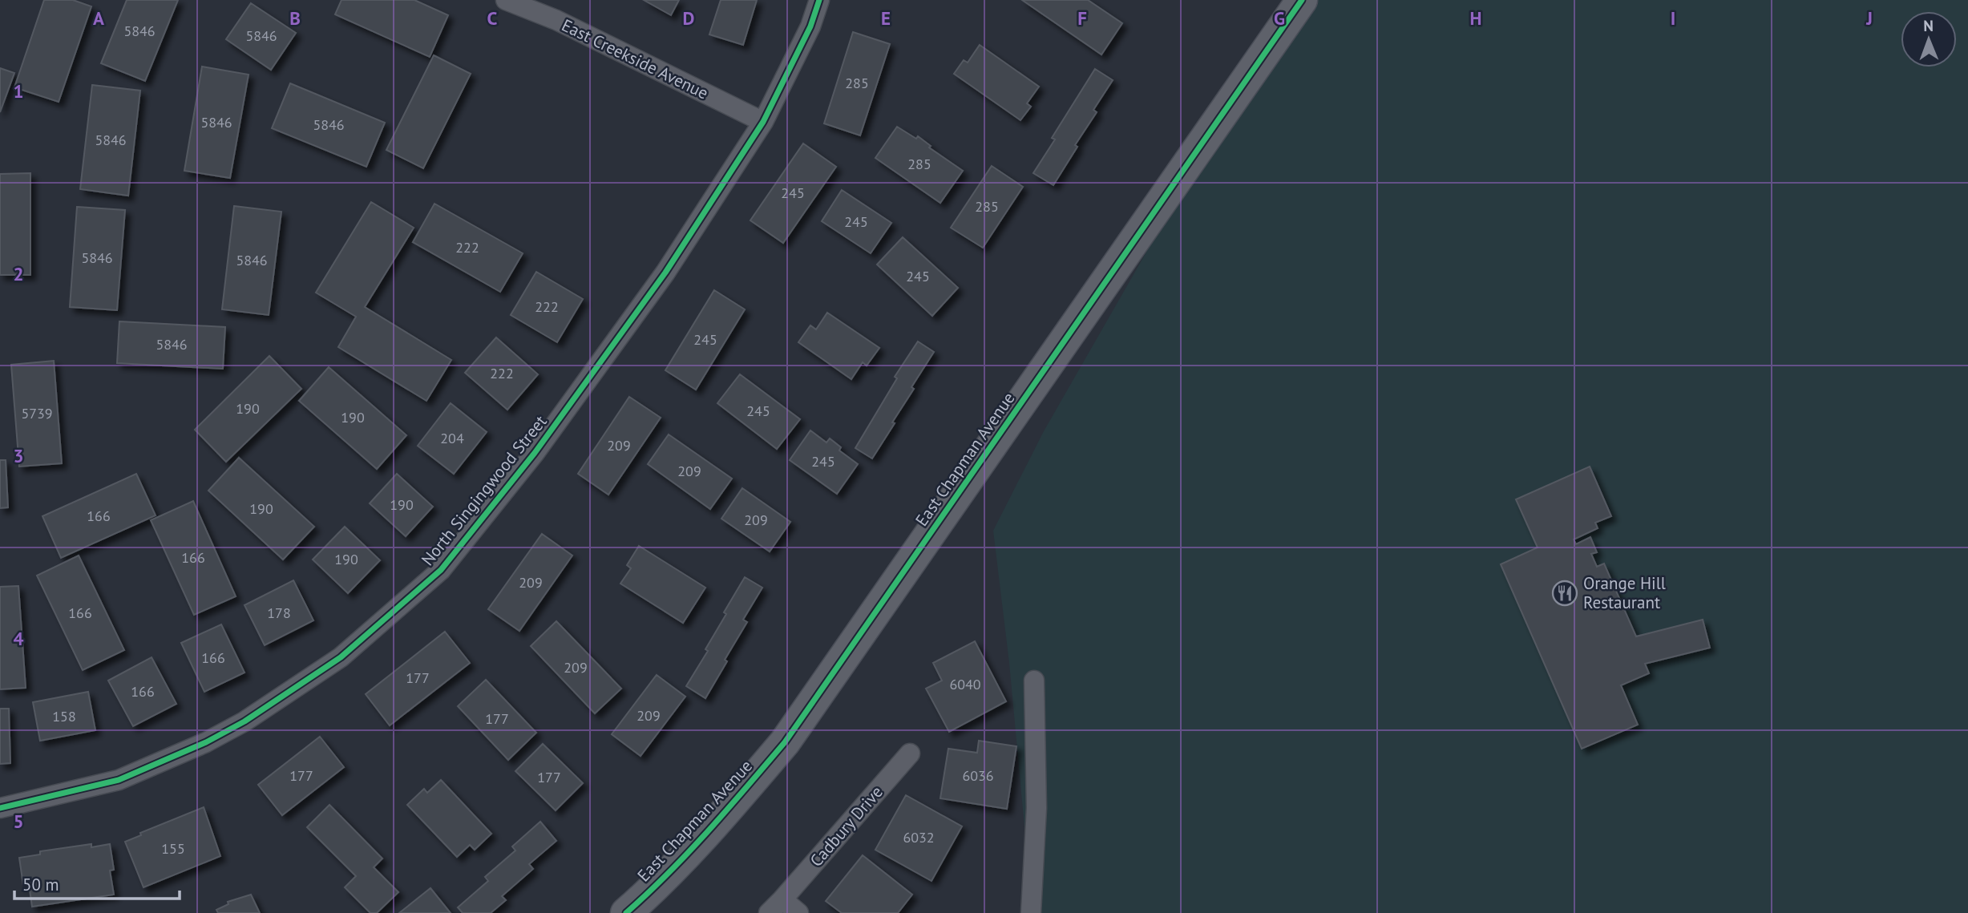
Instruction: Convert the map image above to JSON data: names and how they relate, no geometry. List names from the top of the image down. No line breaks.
{"streets":{"main road":["East Chapman Avenue"],"street":["East Creekside Avenue","North Singingwood Street","Cadbury Drive"]},"crossings":[["East Creekside Avenue","North Singingwood Street"]],"places":{"restaurant":["Orange Hill Restaurant"]},"house_numbers":["5846","5846","285","5846","5846","5846","285","245","285","245","222","5846","5846","245","222","245","5846","222","190","245","5739","190","204","209","245","209","190","190","166","209","166","190","209","166","178","166","209","177","6040","166","209","158","177","177","6036","177","6032","155"],"scale_bar":"50 m","north":"top","grid":{"columns":["A","B","C","D","E","F","G","H","I","J"],"rows":["1","2","3","4","5"]}}
